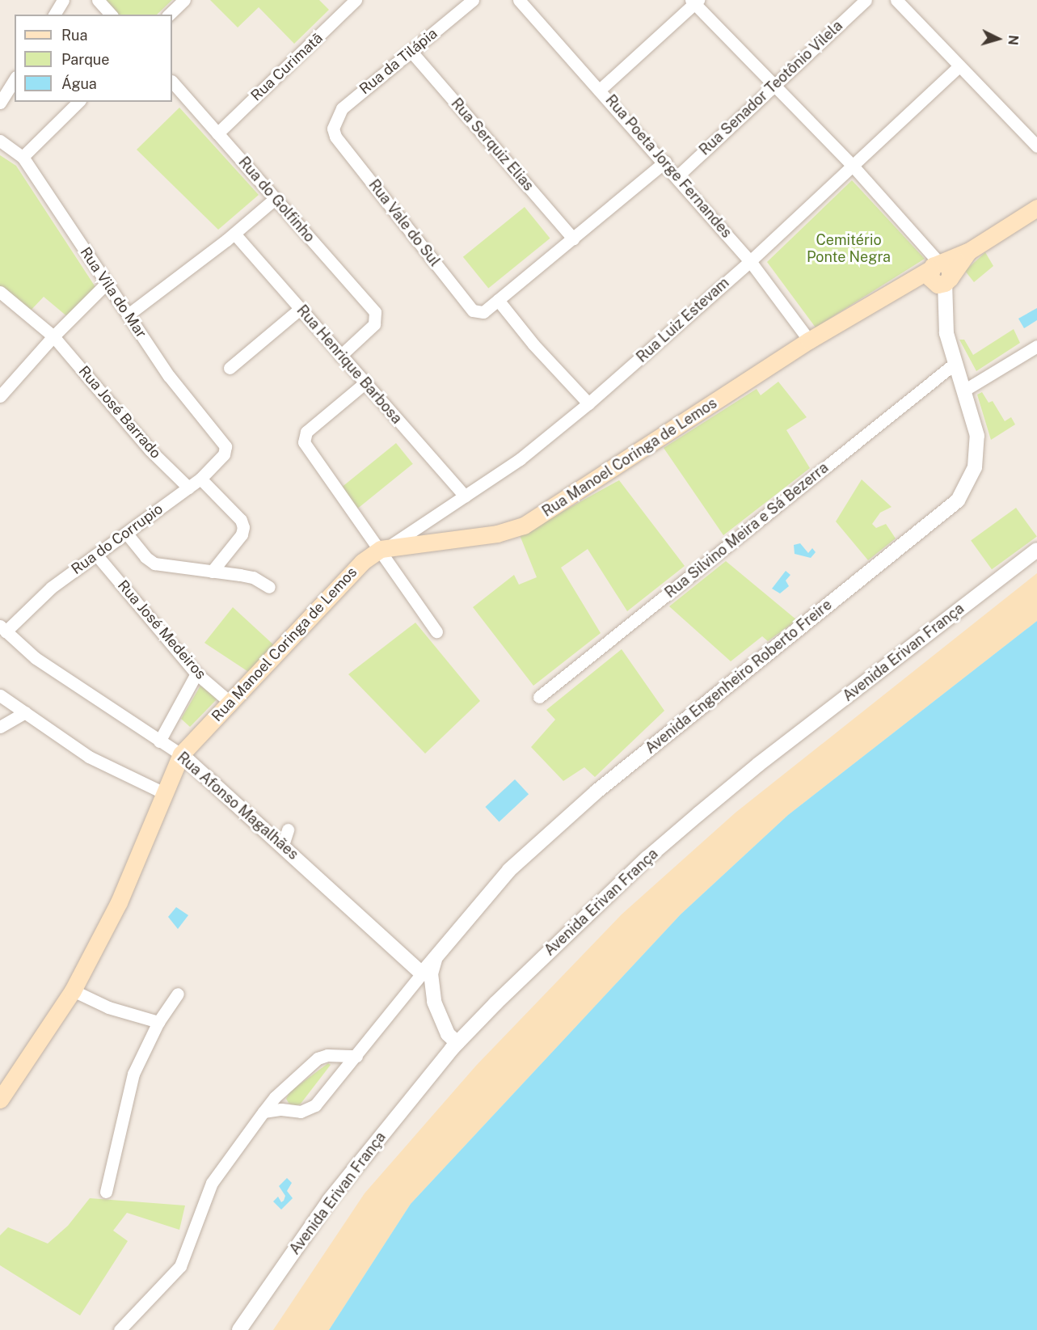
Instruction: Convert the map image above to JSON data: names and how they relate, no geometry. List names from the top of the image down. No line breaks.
{"streets":{"main road":["Rua Manoel Coringa de Lemos"],"street":["Rua da Tilápia","Rua Curimatã","Rua Senador Teotônio Vilela","Rua Serquiz Elias","Rua Poeta Jorge Fernandes","Rua do Golfinho","Rua Vale do Sul","Rua Vila do Mar","Rua Luiz Estevam","Rua Henrique Barbosa","Rua José Barrado","Rua Silvino Meira e Sá Bezerra","Rua do Corrupio","Rua José Medeiros","Avenida Erivan França","Avenida Engenheiro Roberto Freire","Rua Afonso Magalhães"]},"crossings":[["Rua da Tilápia","Rua Serquiz Elias"],["Rua da Tilápia","Rua Vale do Sul"],["Rua Curimatã","Rua do Golfinho"],["Rua Senador Teotônio Vilela","Rua Poeta Jorge Fernandes"],["Rua Poeta Jorge Fernandes","Rua Luiz Estevam"],["Rua Poeta Jorge Fernandes","Rua Manoel Coringa de Lemos"],["Rua do Golfinho","Rua Henrique Barbosa"],["Rua Vila do Mar","Rua do Corrupio"],["Rua Luiz Estevam","Rua Henrique Barbosa"],["Rua Luiz Estevam","Rua Manoel Coringa de Lemos"],["Rua José Barrado","Rua do Corrupio"],["Rua Manoel Coringa de Lemos","Rua José Medeiros"],["Rua Manoel Coringa de Lemos","Avenida Engenheiro Roberto Freire"],["Rua Manoel Coringa de Lemos","Rua Afonso Magalhães"],["Rua Silvino Meira e Sá Bezerra","Avenida Engenheiro Roberto Freire"],["Rua do Corrupio","Rua José Medeiros"],["Rua do Corrupio","Rua Afonso Magalhães"]],"parks":["Cemitério Ponte Negra"],"legend":["Rua","Parque","Água"],"north":"right"}
